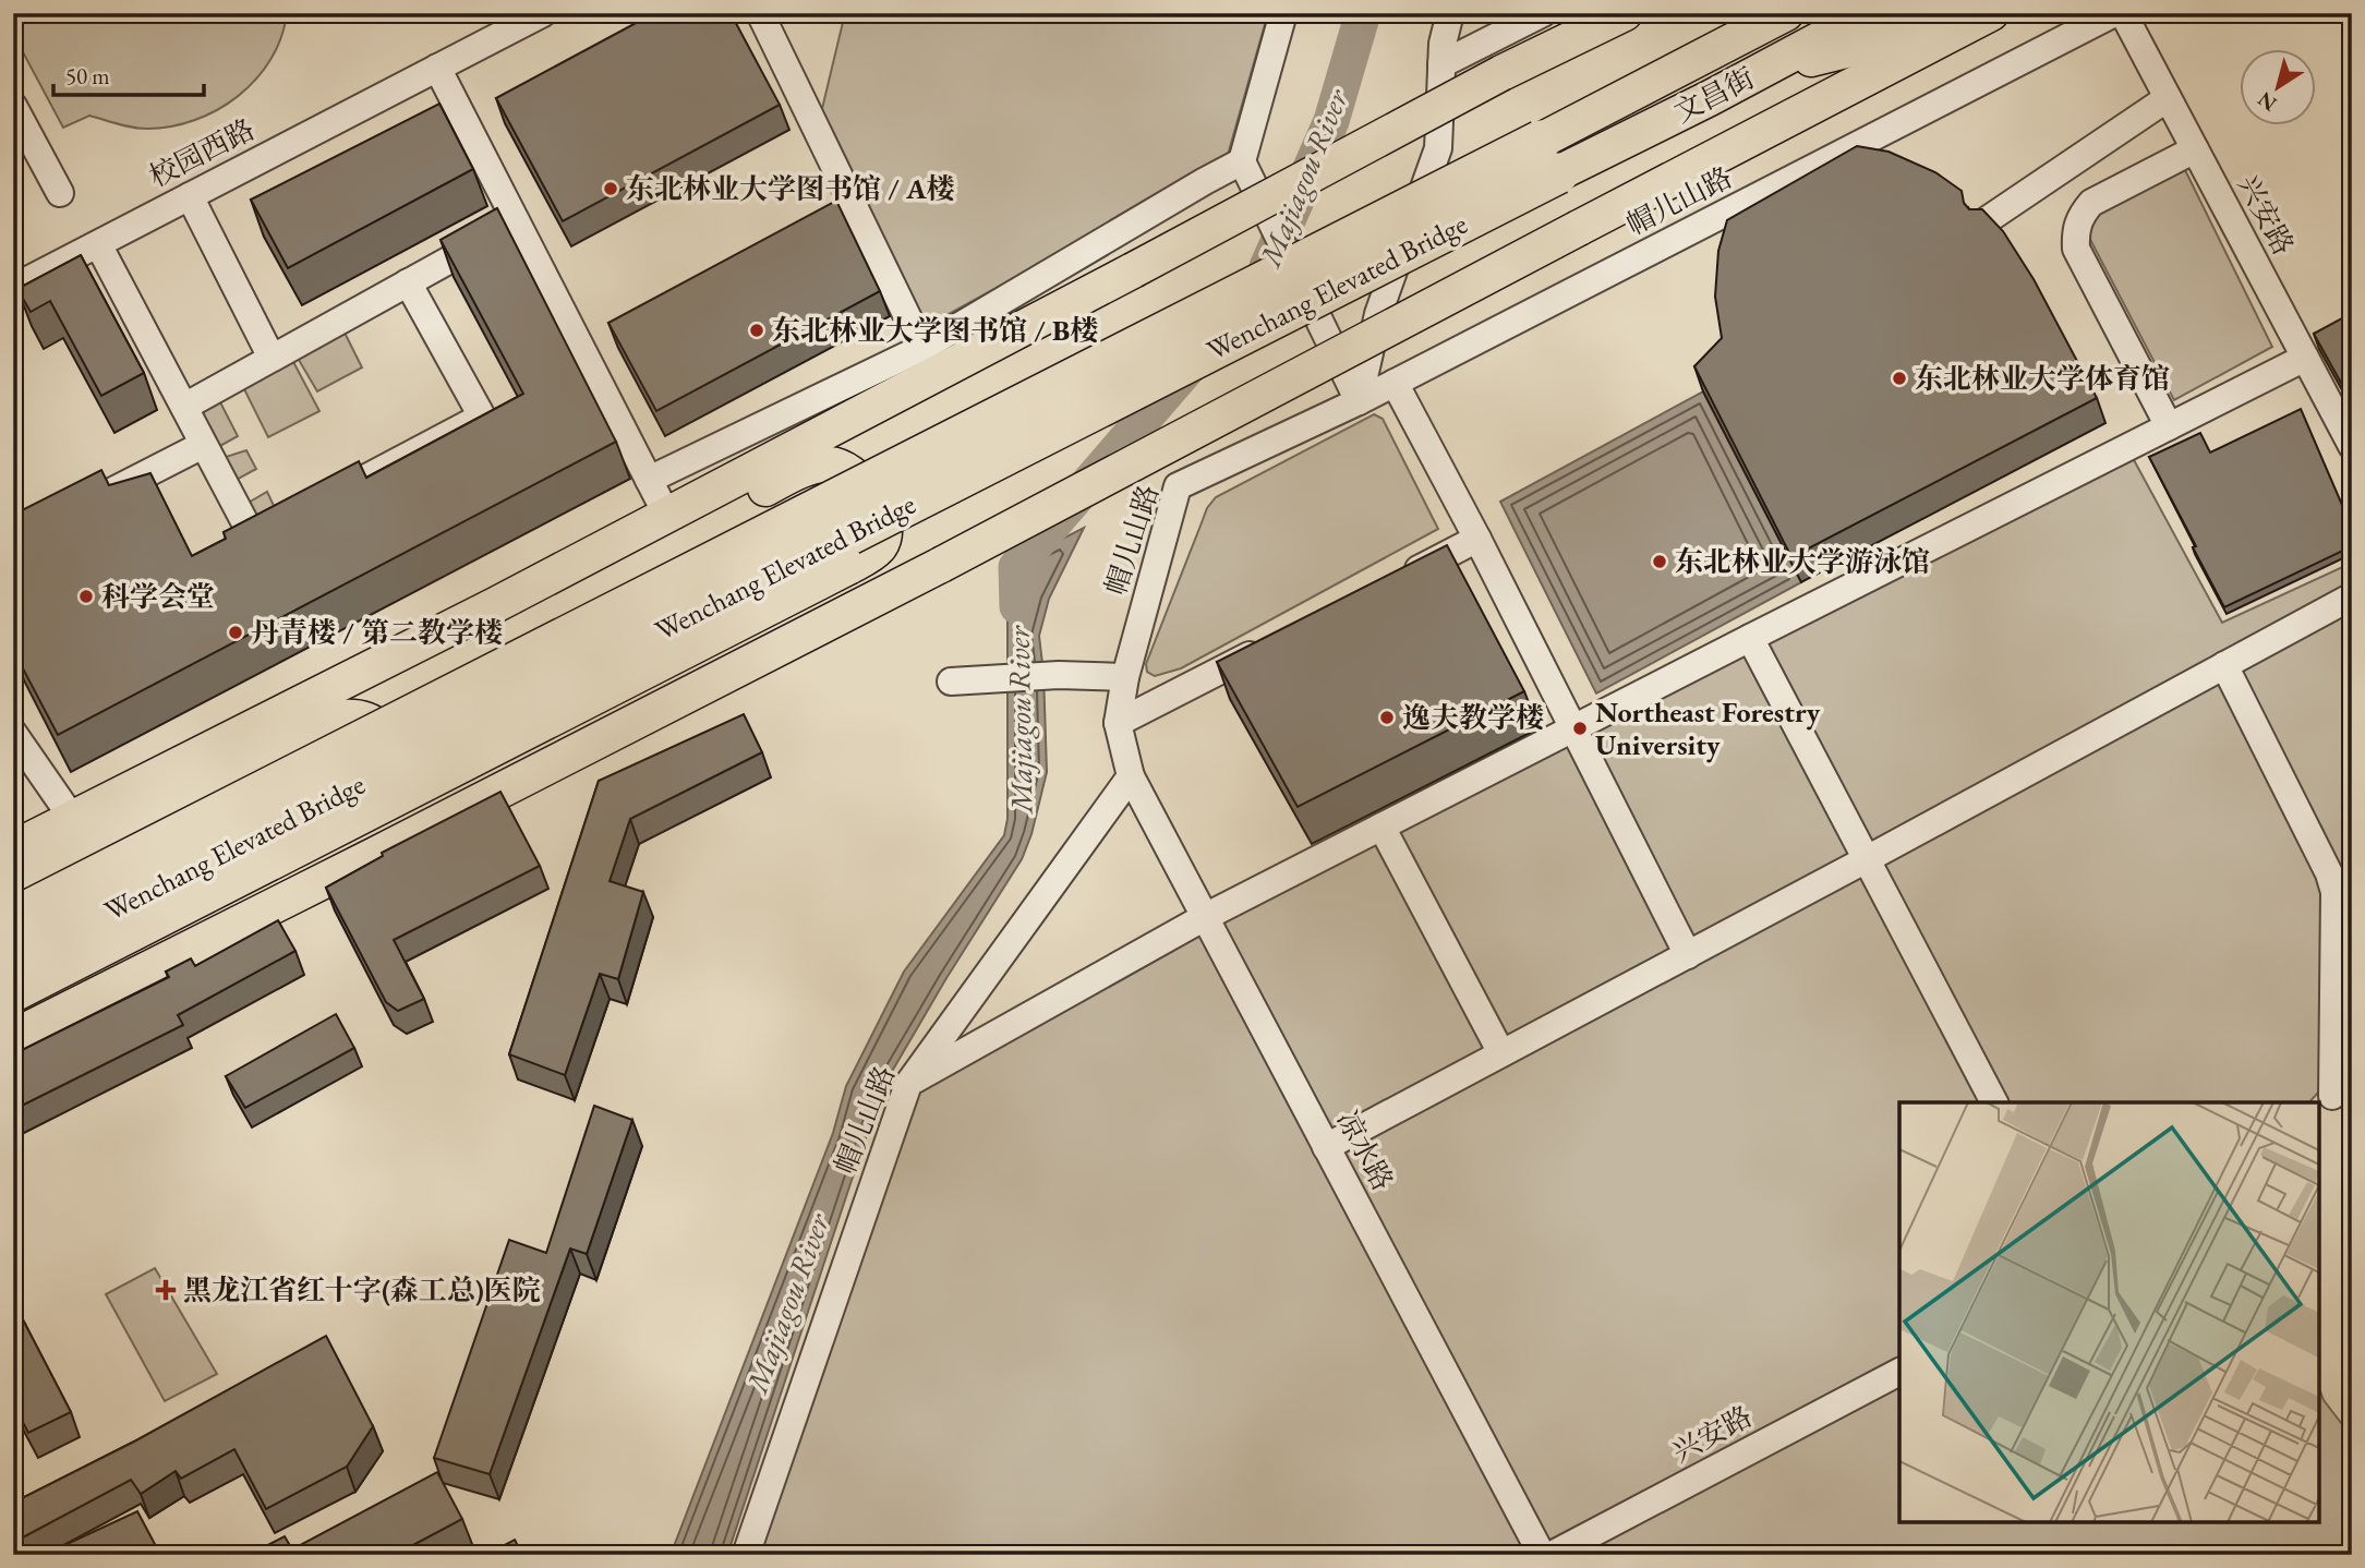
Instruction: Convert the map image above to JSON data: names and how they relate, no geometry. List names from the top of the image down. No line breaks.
{"streets":{"highway":["Wenchang Elevated Bridge"],"main road":["文昌街"],"street":["校园西路","帽儿山路","兴安路","凉水路"]},"crossings":[["文昌街","Wenchang Elevated Bridge"],["帽儿山路","凉水路"]],"water":["Majiagou River"],"places":{"other":["东北林业大学图书馆 / A楼","东北林业大学图书馆 / B楼","东北林业大学体育馆","东北林业大学游泳馆","科学会堂","丹青楼 / 第二教学楼","逸夫教学楼","Northeast Forestry University"],"health":["黑龙江省红十字(森工总)医院"]},"scale_bar":"50 m","north":"bottom left"}
